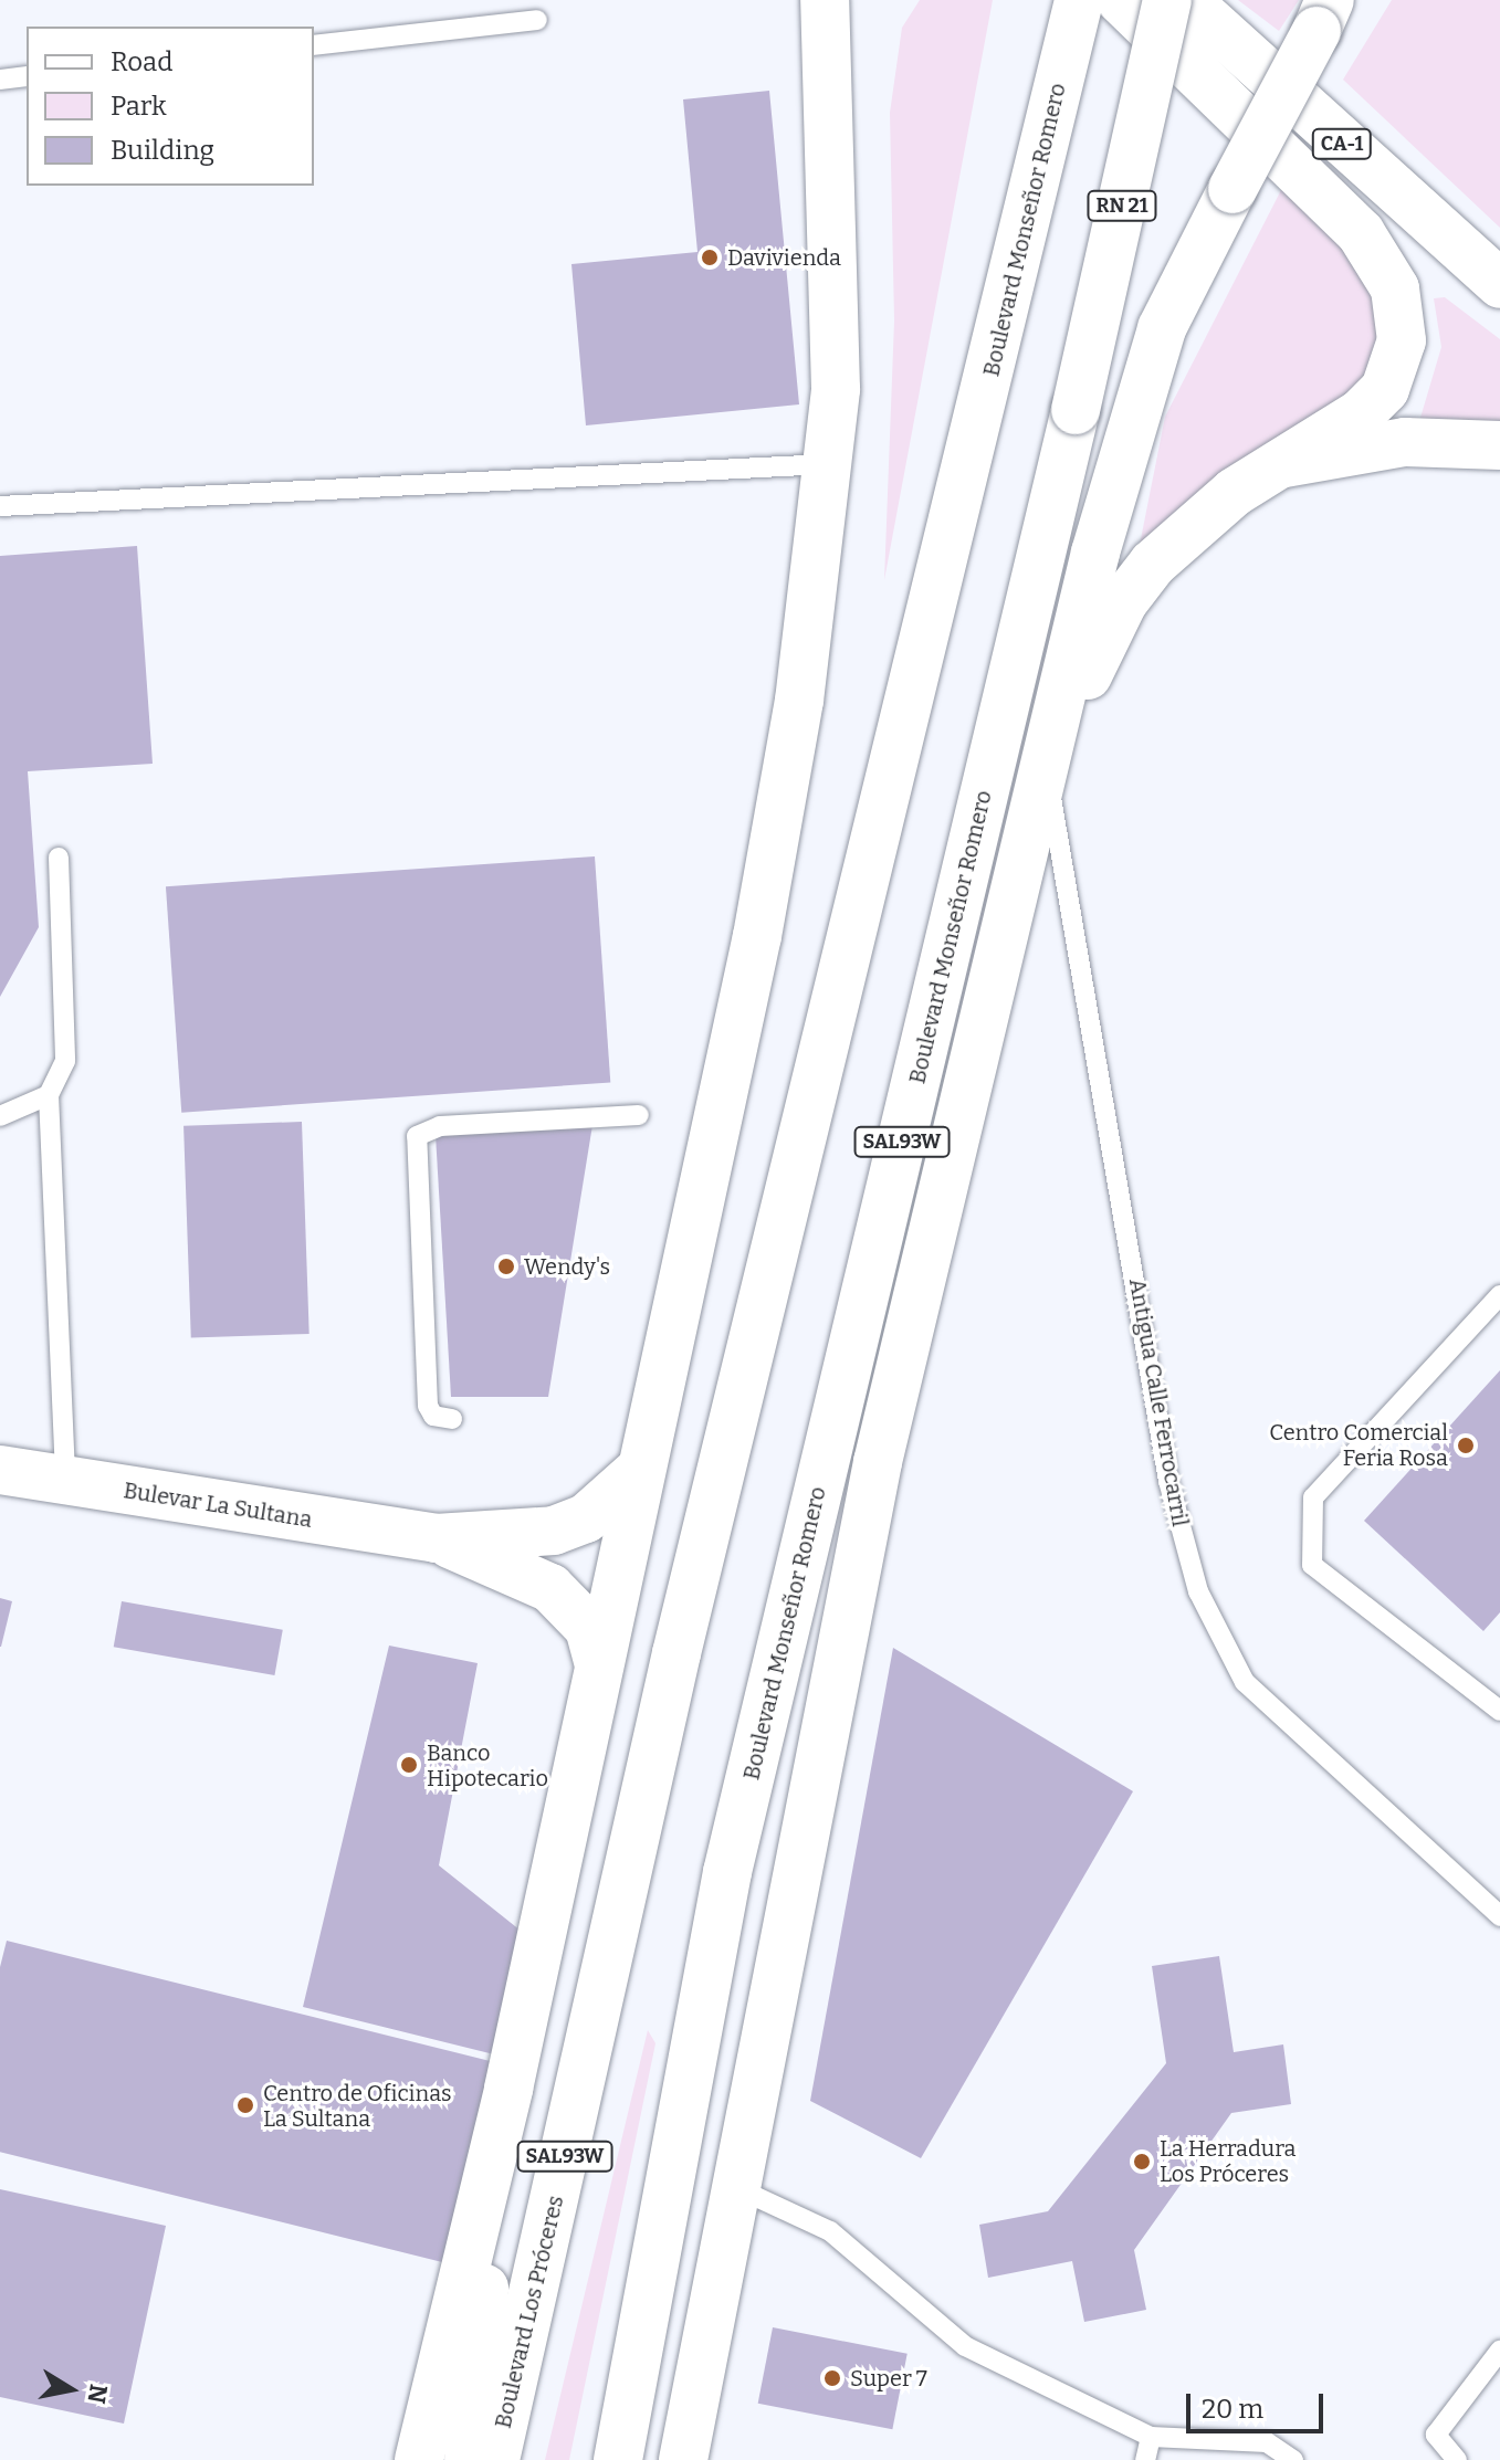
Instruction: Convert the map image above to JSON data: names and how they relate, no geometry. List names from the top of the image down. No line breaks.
{"streets":{"main road":["CA-1","RN 21","Boulevard Monseñor Romero","SAL93W","Bulevar La Sultana","Boulevard Los Próceres"],"lane":["Antigua Calle Ferrocarril"]},"crossings":[["Boulevard Monseñor Romero","Boulevard Los Próceres"]],"places":["Davivienda","Wendy's","Centro Comercial Feria Rosa","Banco Hipotecario","Centro de Oficinas La Sultana","La Herradura Los Próceres","Super 7"],"legend":["Road","Park","Building"],"scale_bar":"20 m","north":"right"}
